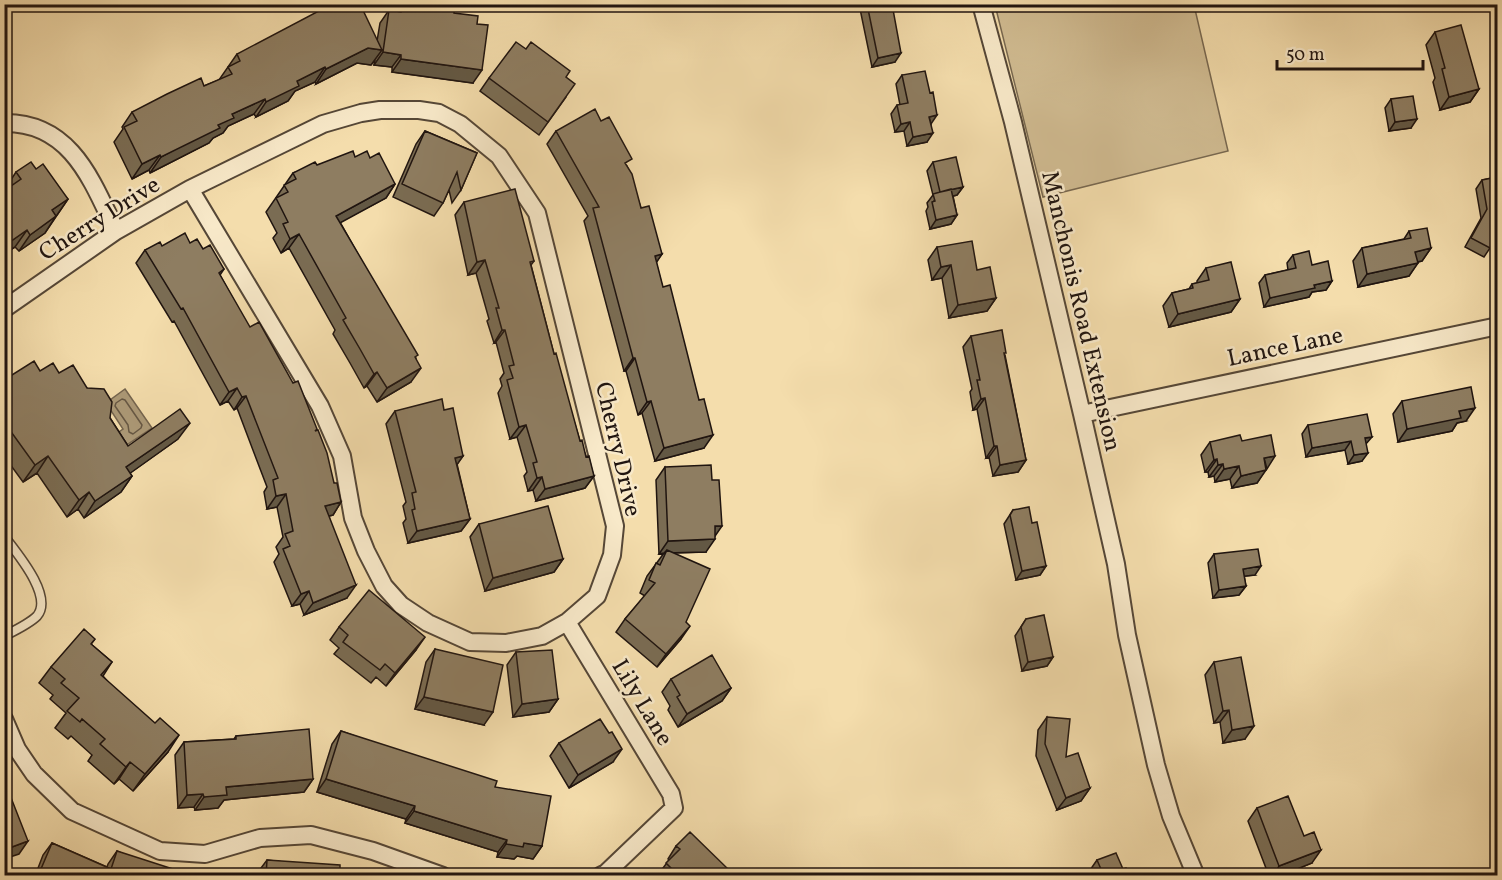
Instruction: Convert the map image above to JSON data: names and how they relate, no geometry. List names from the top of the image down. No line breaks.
{"streets":{"street":["Cherry Drive","Manchonis Road Extension","Lance Lane","Lily Lane"]},"crossings":[["Cherry Drive","Lily Lane"],["Manchonis Road Extension","Lance Lane"]],"scale_bar":"50 m"}
